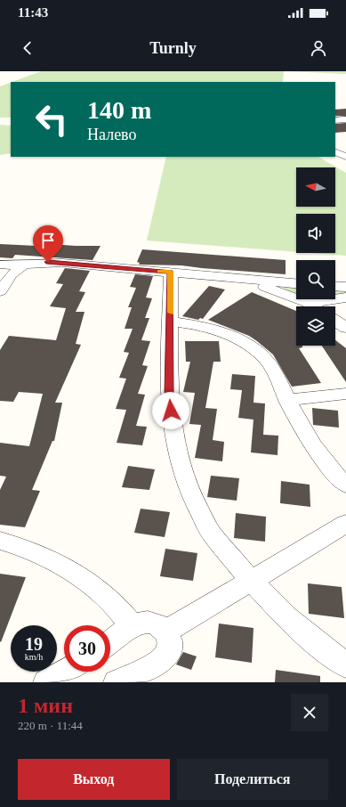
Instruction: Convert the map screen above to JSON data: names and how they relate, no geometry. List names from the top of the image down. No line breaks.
{"north":"left","page":{"status":"11:43","header":"Turnly","turn":["140 m","Налево"],"speed":"19 km/h","limit":"30","heading":["1 мин","220 m · 11:44"],"buttons":["Выход","Поделиться"]}}
